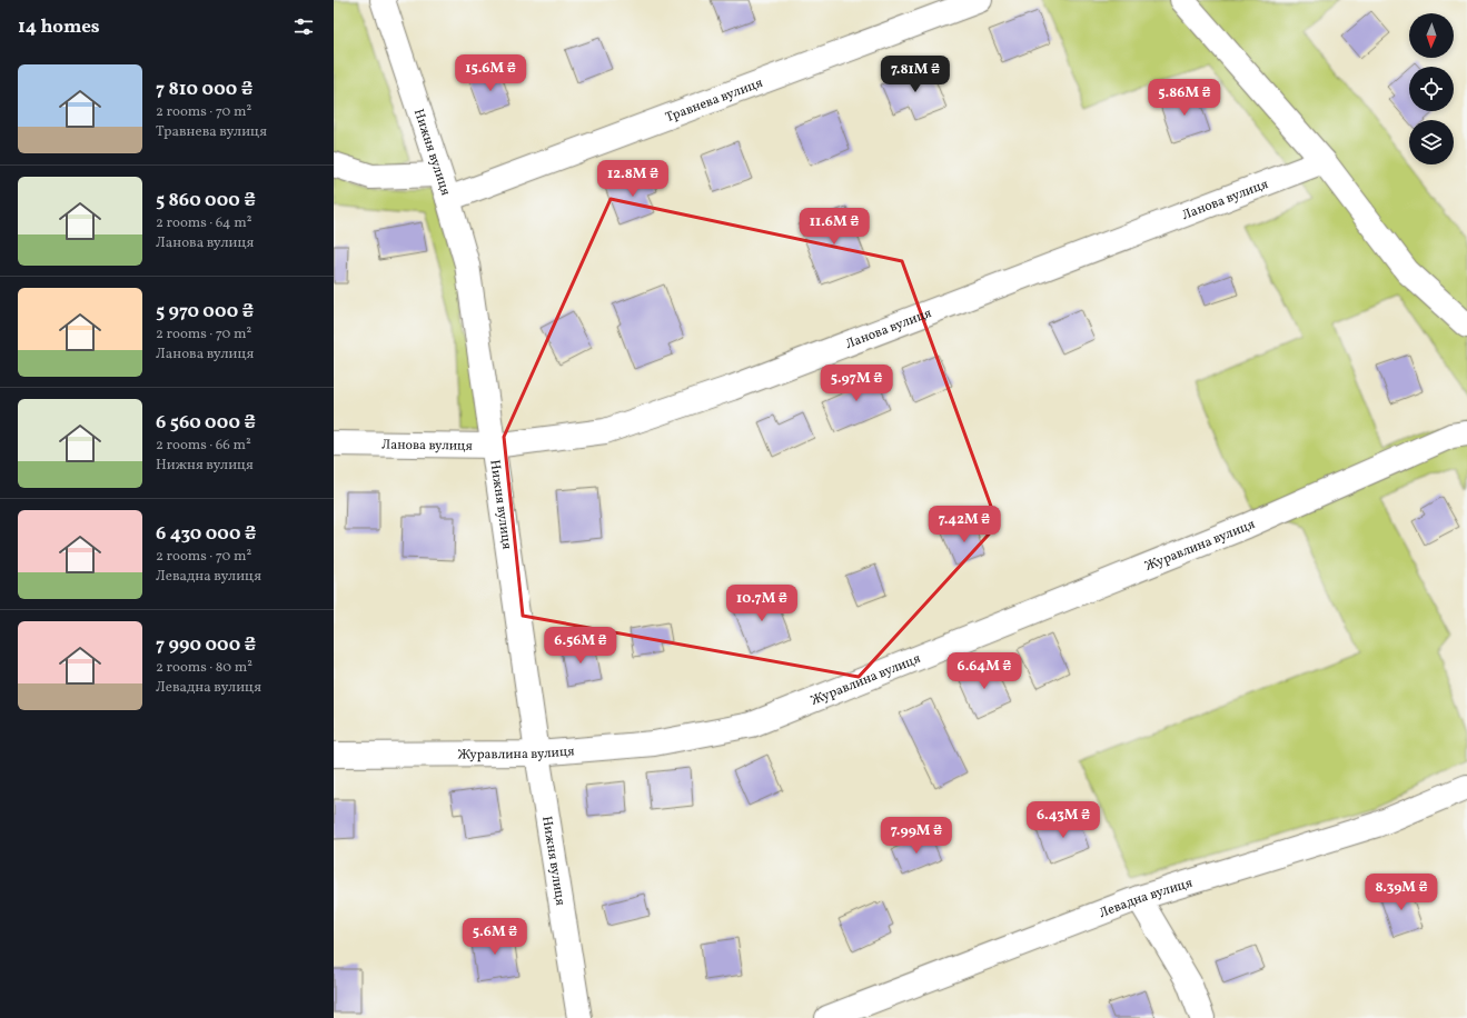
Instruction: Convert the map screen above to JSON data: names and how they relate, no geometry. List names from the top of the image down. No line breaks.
{"streets":{"street":["Травнева вулиця","Нижня вулиця","Ланова вулиця","Журавлина вулиця","Левадна вулиця"]},"crossings":[["Травнева вулиця","Нижня вулиця"],["Нижня вулиця","Ланова вулиця"],["Нижня вулиця","Журавлина вулиця"]],"north":"bottom","page":{"heading":"14 homes","list":[{"name":"7 810 000 ₴","note":"2 rooms · 70 m² · Травнева вулиця"},{"name":"5 860 000 ₴","note":"2 rooms · 64 m² · Ланова вулиця"},{"name":"5 970 000 ₴","note":"2 rooms · 70 m² · Ланова вулиця"},{"name":"6 560 000 ₴","note":"2 rooms · 66 m² · Нижня вулиця"},{"name":"6 430 000 ₴","note":"2 rooms · 70 m² · Левадна вулиця"},{"name":"7 990 000 ₴","note":"2 rooms · 80 m² · Левадна вулиця"}],"price":["15.6M ₴","7.81M ₴","5.86M ₴","12.8M ₴","11.6M ₴","5.97M ₴","7.42M ₴","10.7M ₴","6.56M ₴","6.64M ₴","6.43M ₴","7.99M ₴","8.39M ₴","5.6M ₴"]}}
